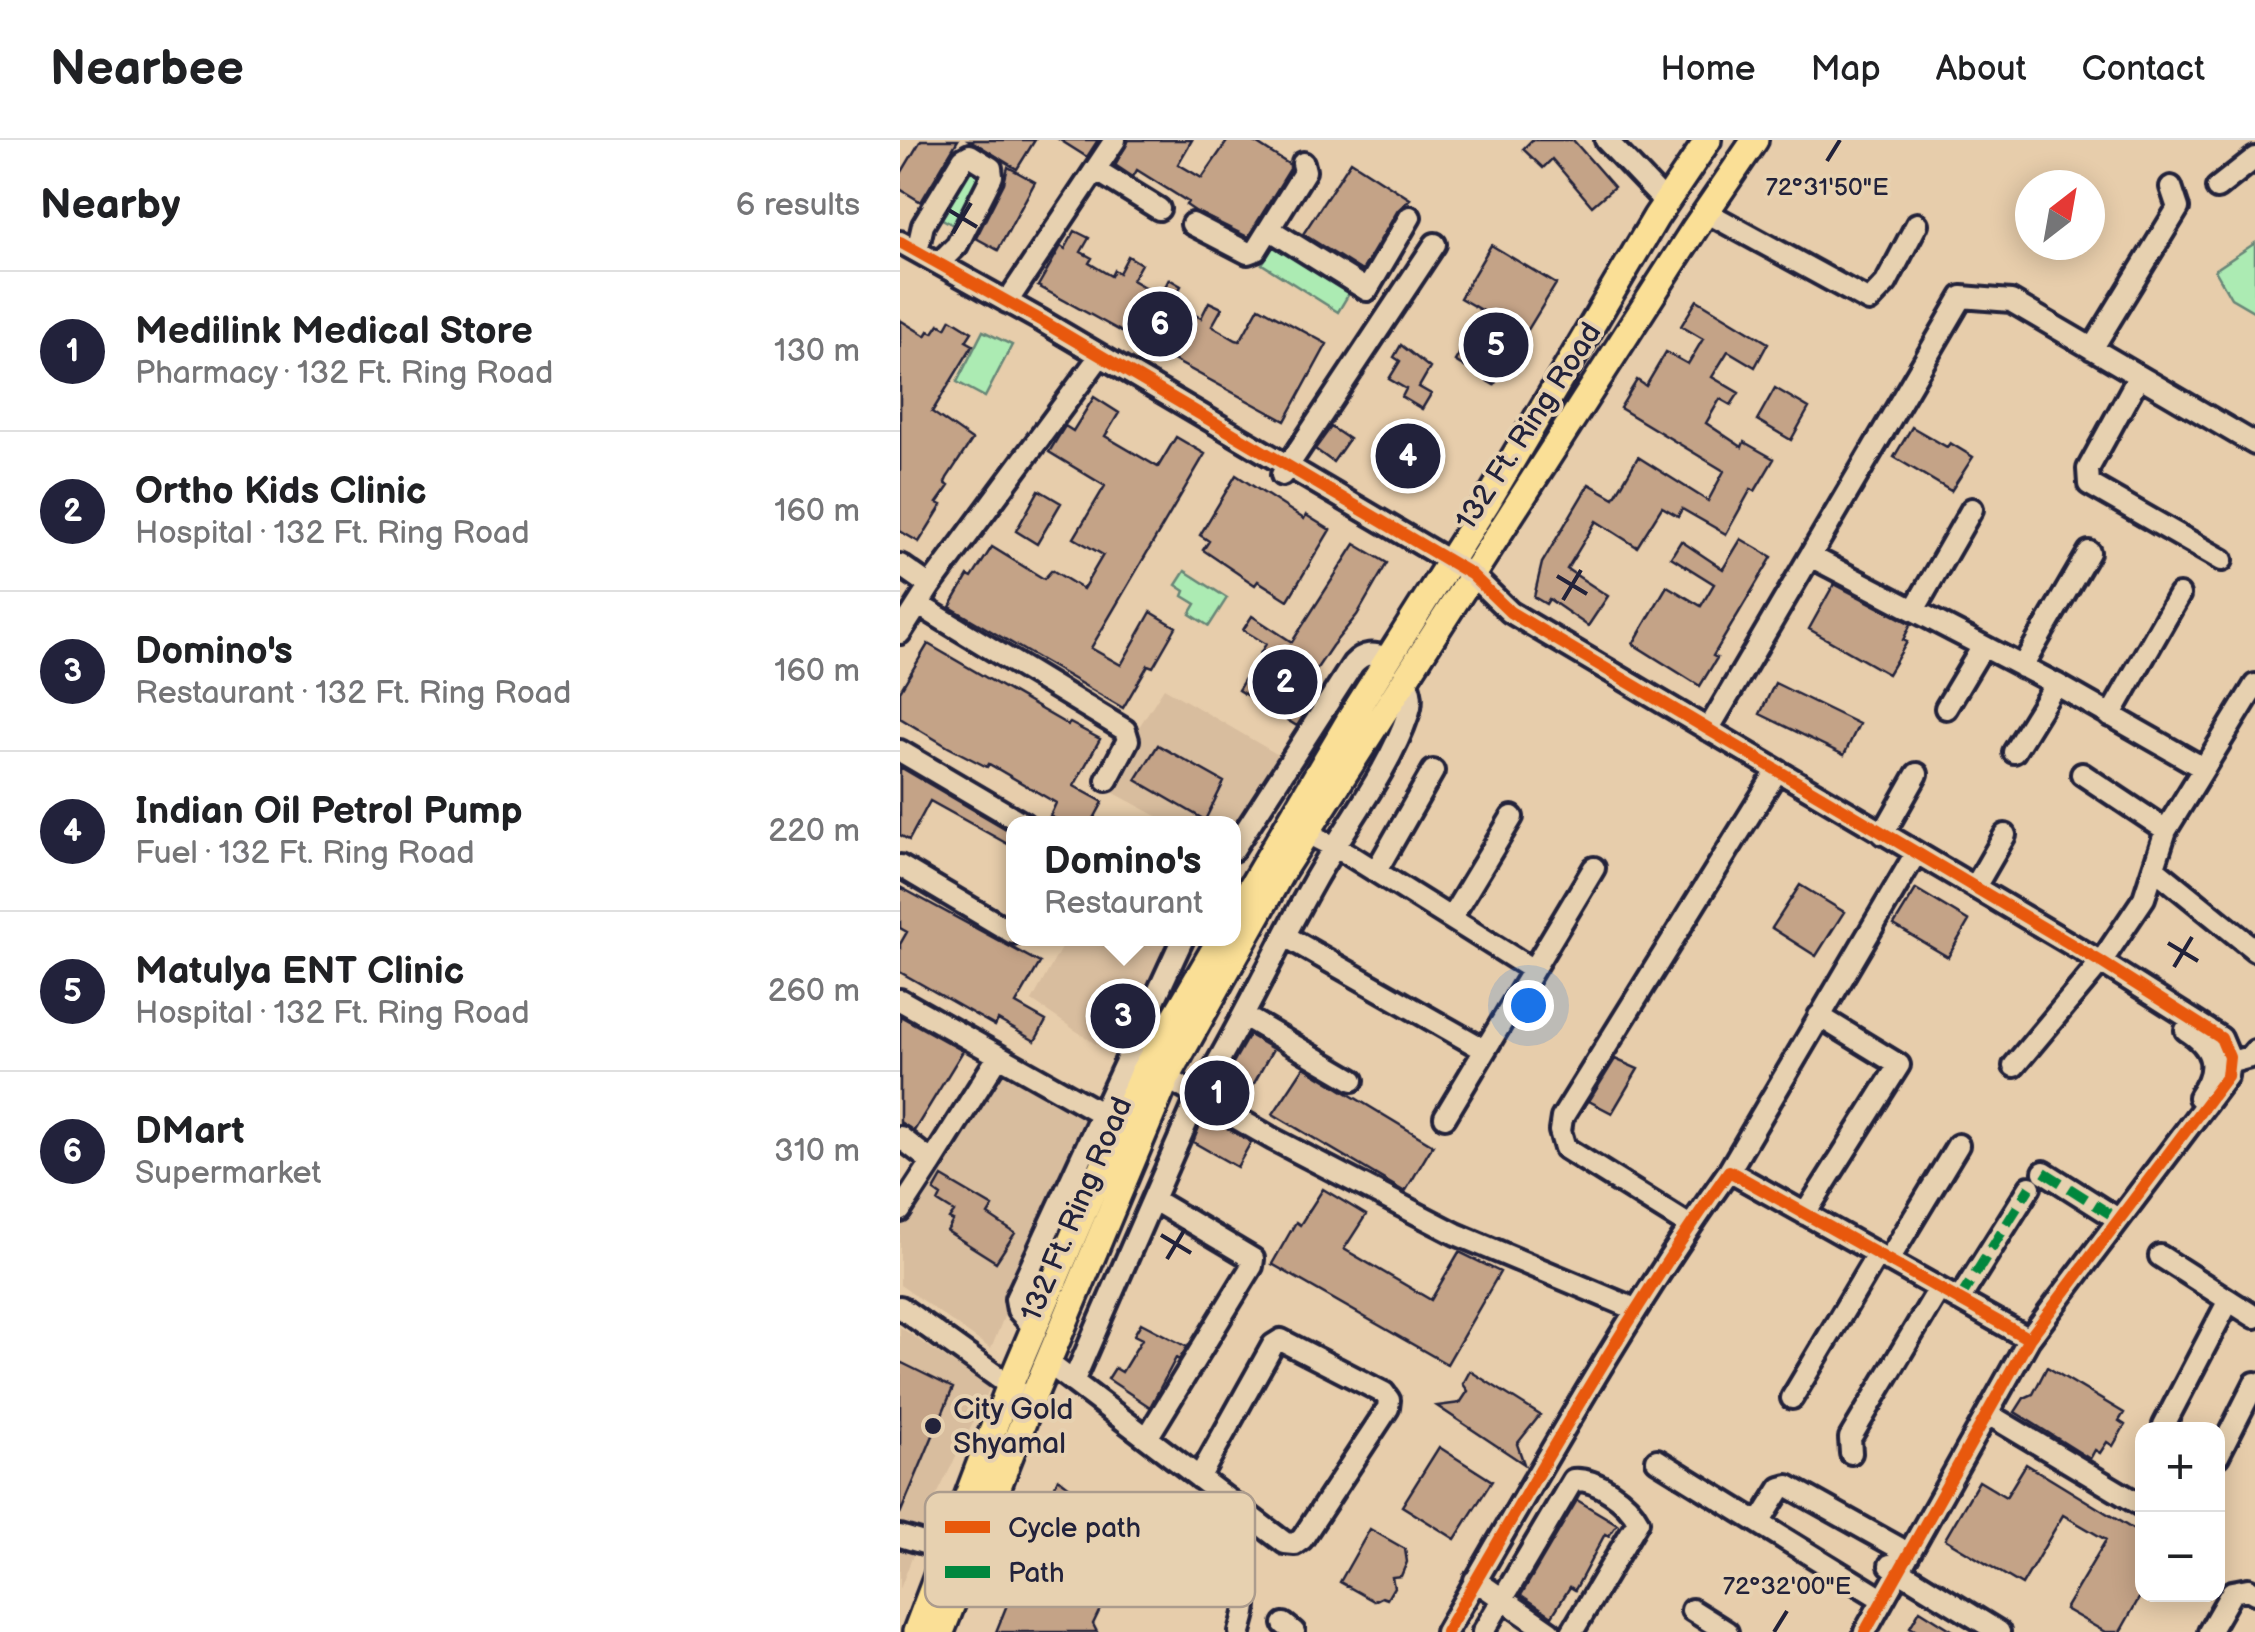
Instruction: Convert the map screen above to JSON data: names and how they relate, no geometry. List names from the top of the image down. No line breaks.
{"streets":{"main road":["132 Ft. Ring Road"]},"places":["City Gold Shyamal"],"legend":["Cycle path","Path"],"north":"top right","page":{"header":"Nearbee","nav":["Home","Map","About","Contact"],"heading":["Nearby","6 results"],"list":[{"mark":"1","name":"Medilink Medical Store","note":"Pharmacy · 132 Ft. Ring Road","value":"130 m"},{"mark":"2","name":"Ortho Kids Clinic","note":"Hospital · 132 Ft. Ring Road","value":"160 m"},{"mark":"3","name":"Domino's","note":"Restaurant · 132 Ft. Ring Road","value":"160 m"},{"mark":"4","name":"Indian Oil Petrol Pump","note":"Fuel · 132 Ft. Ring Road","value":"220 m"},{"mark":"5","name":"Matulya ENT Clinic","note":"Hospital · 132 Ft. Ring Road","value":"260 m"},{"mark":"6","name":"DMart","note":"Supermarket","value":"310 m"}],"pins":["6","5","4","2","3","1"],"popup":["Domino's","Restaurant"],"map_buttons":["+","−"]},"coordinates":["72°31'50\"E","72°32'00\"E"]}
